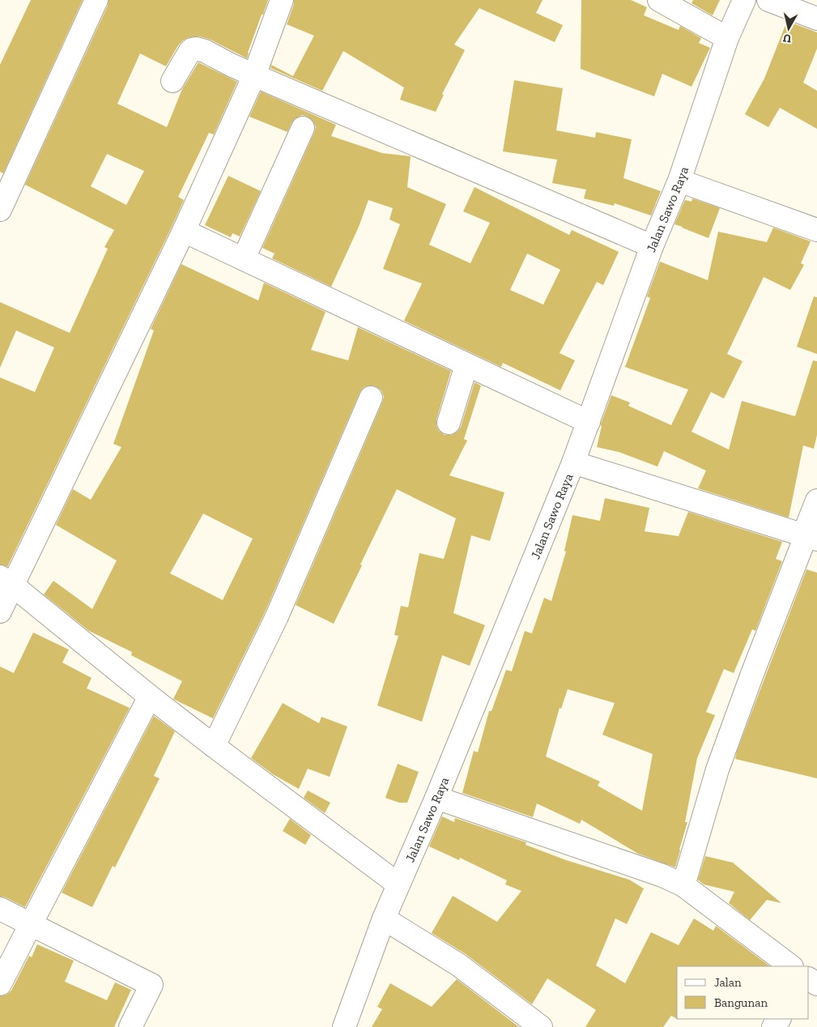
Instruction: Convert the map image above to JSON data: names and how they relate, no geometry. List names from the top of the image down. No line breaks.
{"streets":{"street":["Jalan Sawo Raya"]},"legend":["Jalan","Bangunan"],"north":"bottom"}
